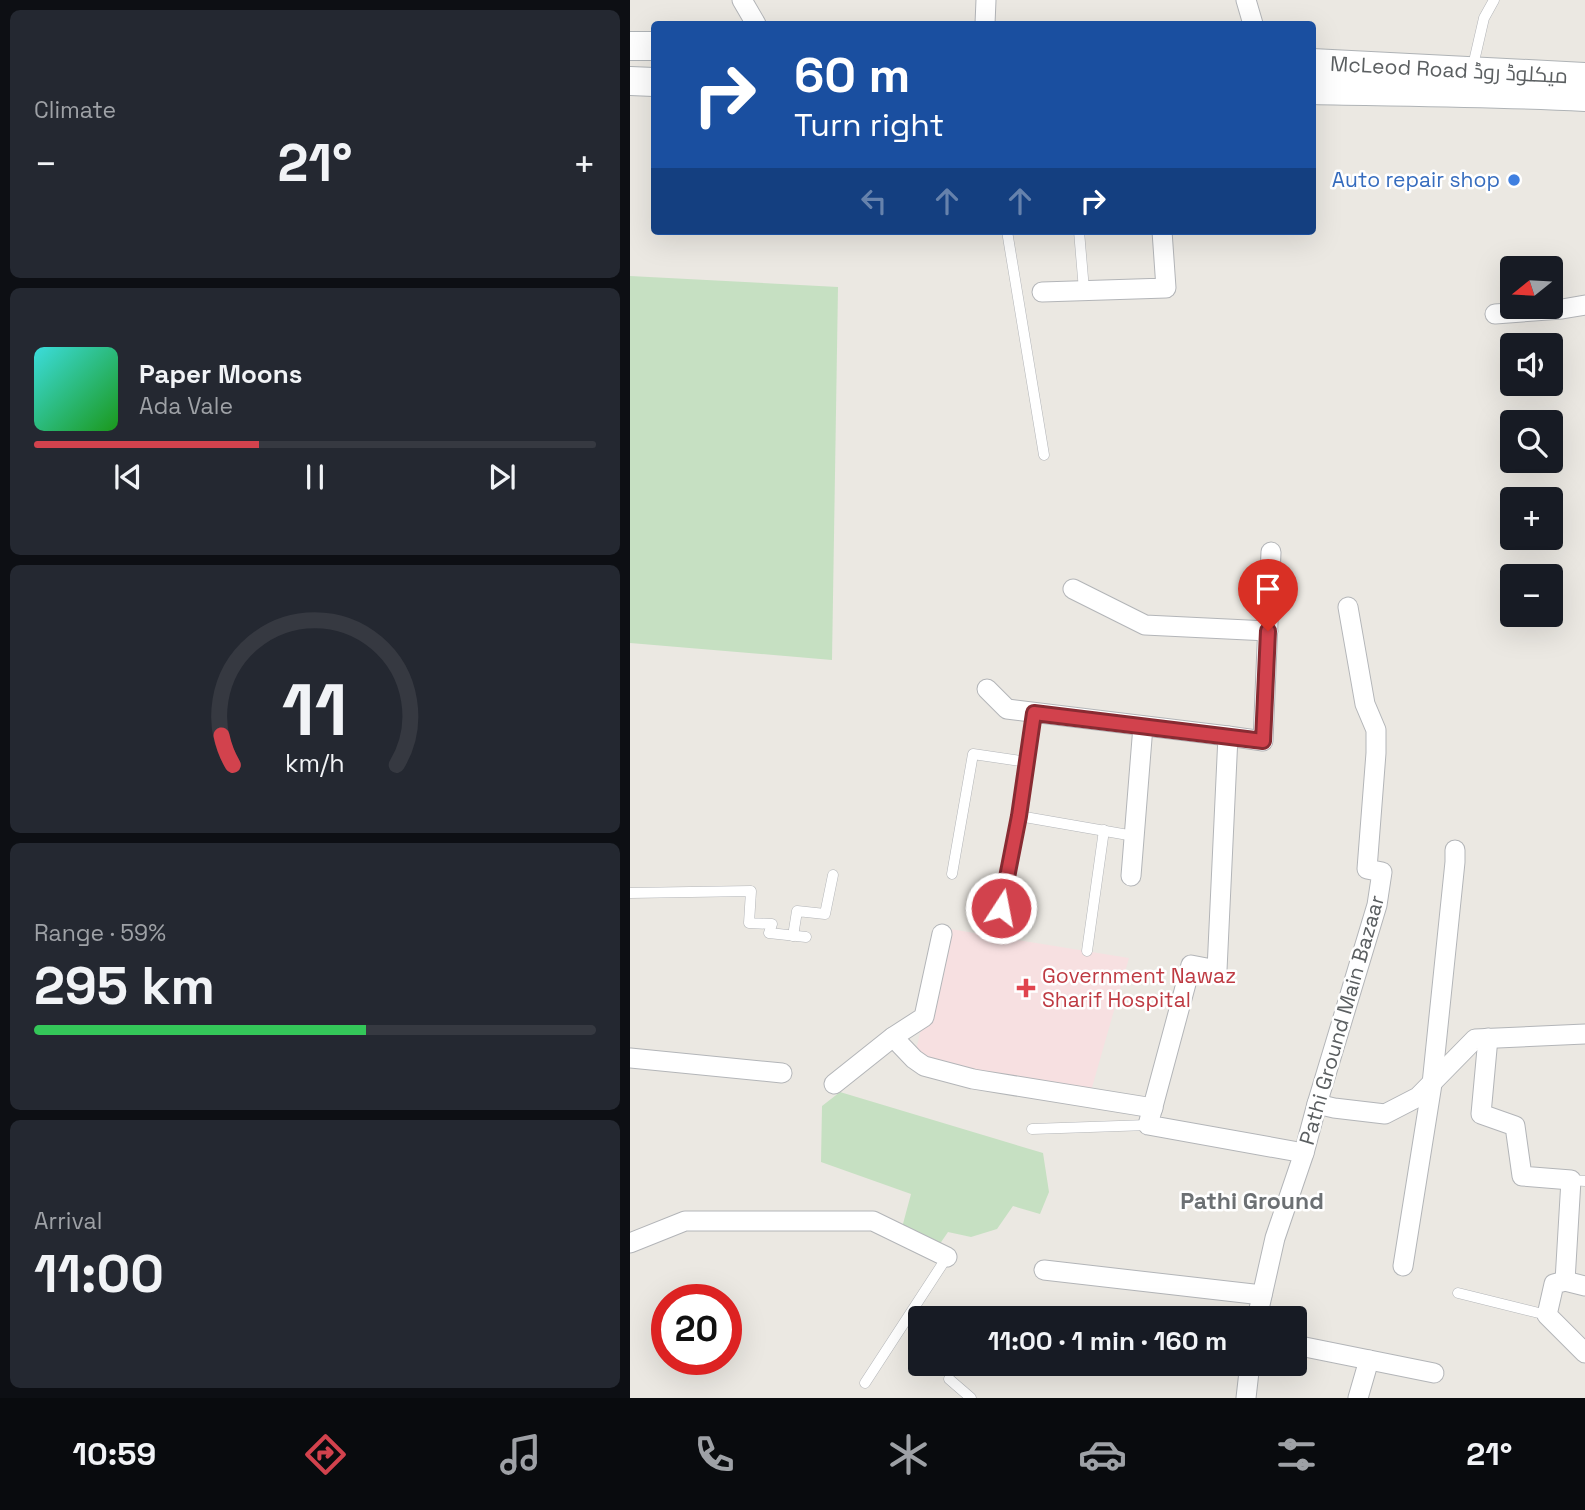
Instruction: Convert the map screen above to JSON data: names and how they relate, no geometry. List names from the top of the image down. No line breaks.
{"streets":{"main road":["McLeod Road میکلوڈ روڈ"],"street":["Pathi Ground Main Bazaar"]},"districts":["Pathi Ground"],"places":{"other":["Auto repair shop"],"health":["Government Nawaz Sharif Hospital"]},"north":"left","page":{"tile":["Climate",["Range · 59%","295 km"],["Arrival","11:00"]],"turn":["60 m","Turn right"],"heat":["−","21°","+"],"map_buttons":["+","−"],"song":["Paper Moons","Ada Vale"],"limit":"20","trip":"11:00 · 1 min · 160 m","tabs":["10:59","21°"],"gauge":["11","km/h"]}}
